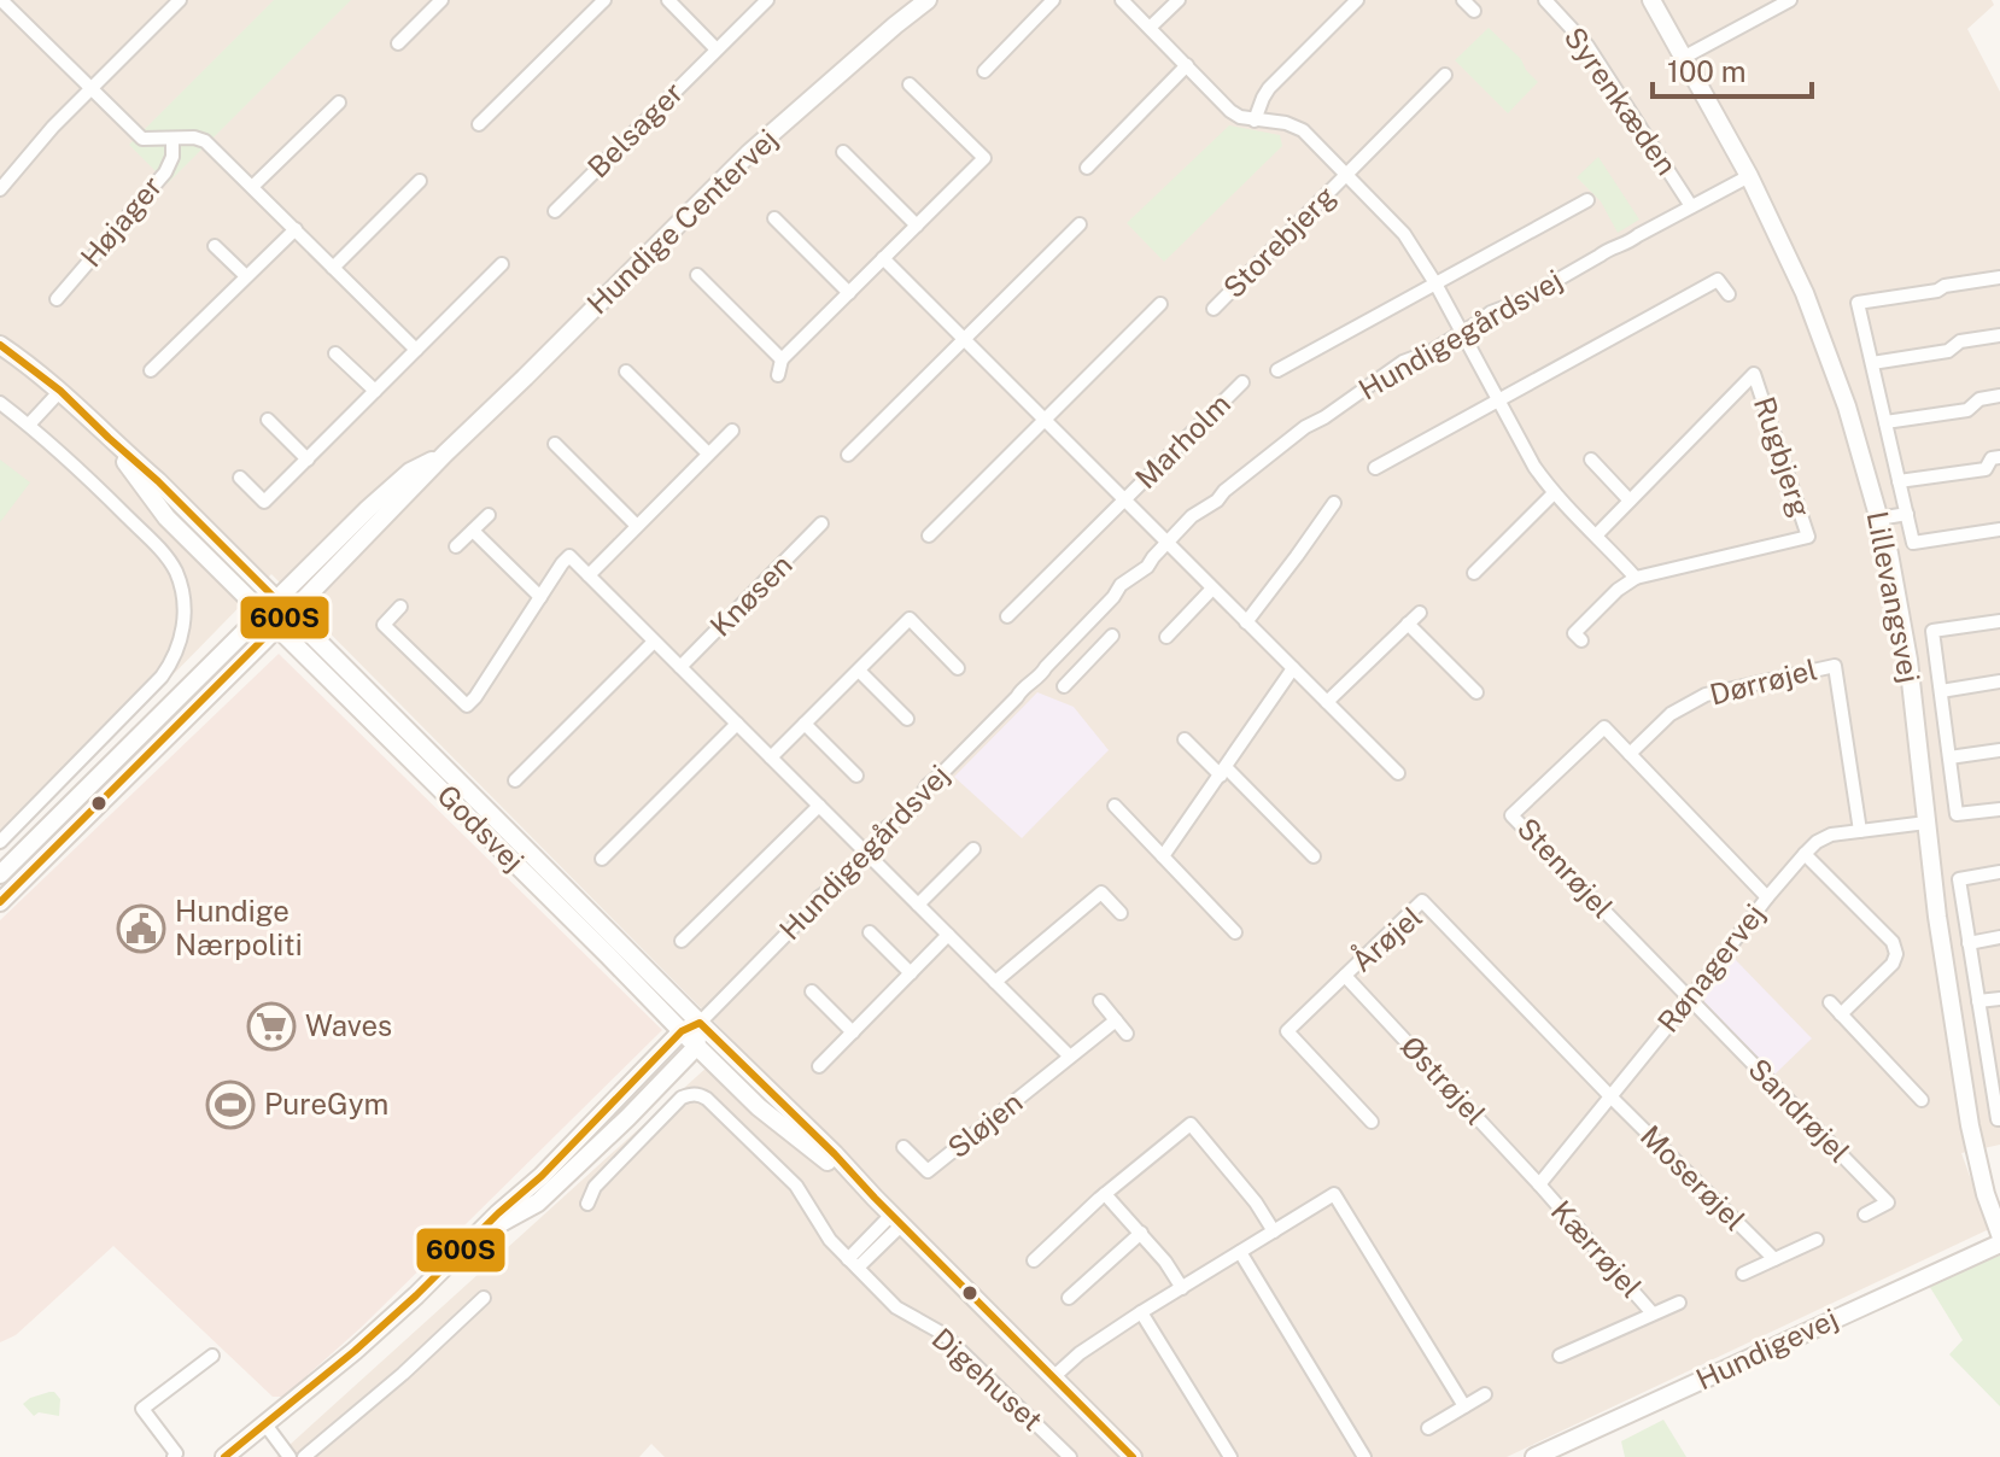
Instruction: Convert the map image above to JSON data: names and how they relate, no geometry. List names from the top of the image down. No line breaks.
{"streets":{"street":["Syrenkæden","Belsager","Højager","Hundige Centervej","Storebjerg","Hundigegårdsvej","Marholm","Rugbjerg","Knøsen","Lillevangsvej","Dørrøjel","Godsvej","Stenrøjel","Årøjel","Rønagervej","Østrøjel","Sandrøjel","Sløjen","Moserøjel","Kærrøjel","Hundigevej","Digehuset"]},"crossings":[["Syrenkæden","Hundigegårdsvej"],["Hundige Centervej","Godsvej"],["Storebjerg","Hundigegårdsvej"],["Hundigegårdsvej","Marholm"],["Hundigegårdsvej","Lillevangsvej"],["Hundigegårdsvej","Godsvej"],["Lillevangsvej","Rønagervej"],["Dørrøjel","Stenrøjel"],["Dørrøjel","Rønagervej"],["Stenrøjel","Rønagervej"],["Stenrøjel","Sandrøjel"],["Årøjel","Rønagervej"],["Årøjel","Østrøjel"],["Årøjel","Moserøjel"],["Rønagervej","Østrøjel"],["Rønagervej","Sandrøjel"],["Rønagervej","Moserøjel"],["Rønagervej","Kærrøjel"],["Østrøjel","Kærrøjel"]],"places":{"public building":["Hundige Nærpoliti"],"supermarket":["Waves"],"sports":["PureGym"]},"lines":["transit line 600S"],"scale_bar":"100 m"}
